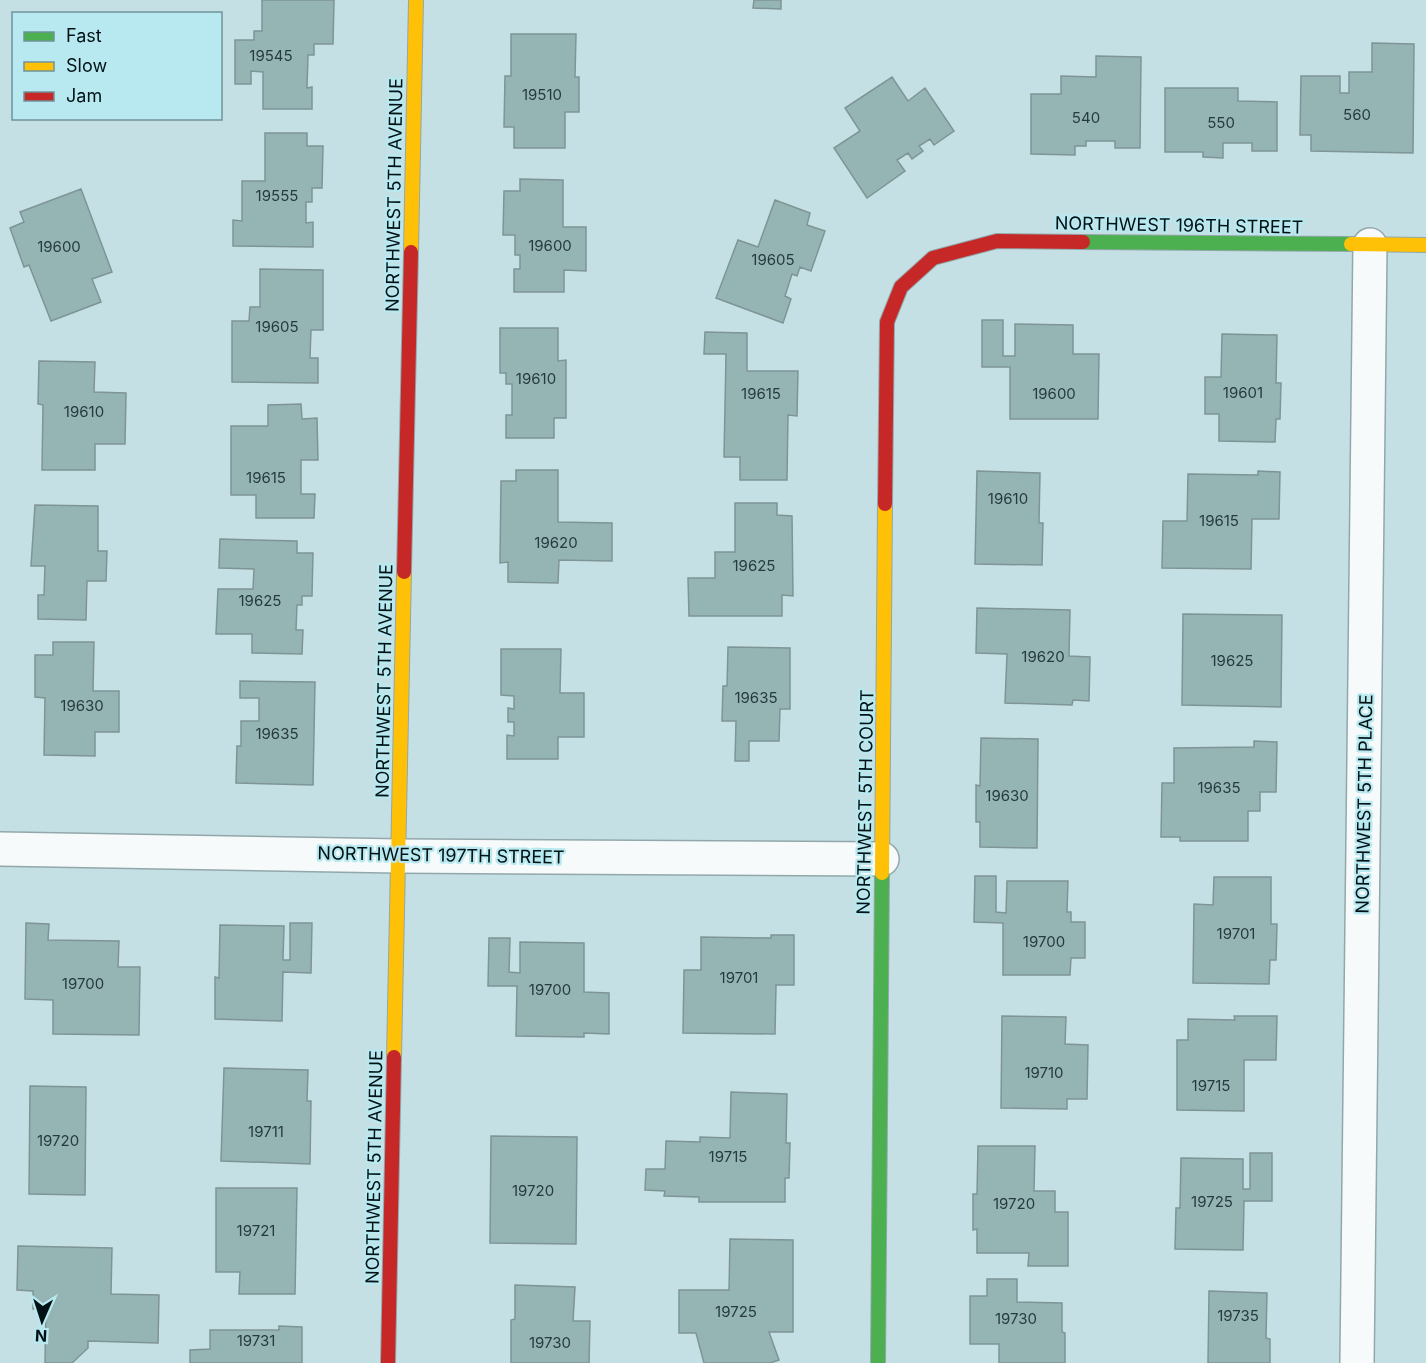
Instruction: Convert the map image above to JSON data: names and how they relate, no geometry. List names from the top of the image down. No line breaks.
{"streets":{"street":["NORTHWEST 5TH AVENUE","NORTHWEST 196TH STREET","NORTHWEST 5TH COURT","NORTHWEST 5TH PLACE","NORTHWEST 197TH STREET"]},"crossings":[["NORTHWEST 5TH AVENUE","NORTHWEST 197TH STREET"],["NORTHWEST 196TH STREET","NORTHWEST 5TH COURT"],["NORTHWEST 196TH STREET","NORTHWEST 5TH PLACE"],["NORTHWEST 5TH COURT","NORTHWEST 197TH STREET"]],"house_numbers":["19545","19510","560","540","550","19555","19600","19600","19605","19605","19610","19601","19615","19600","19610","19615","19610","19615","19620","19625","19625","19620","19625","19635","19630","19635","19635","19630","19701","19700","19701","19700","19700","19710","19715","19711","19720","19715","19720","19725","19720","19721","19725","19735","19730","19731","19730"],"legend":["Fast","Slow","Jam"],"north":"bottom"}
